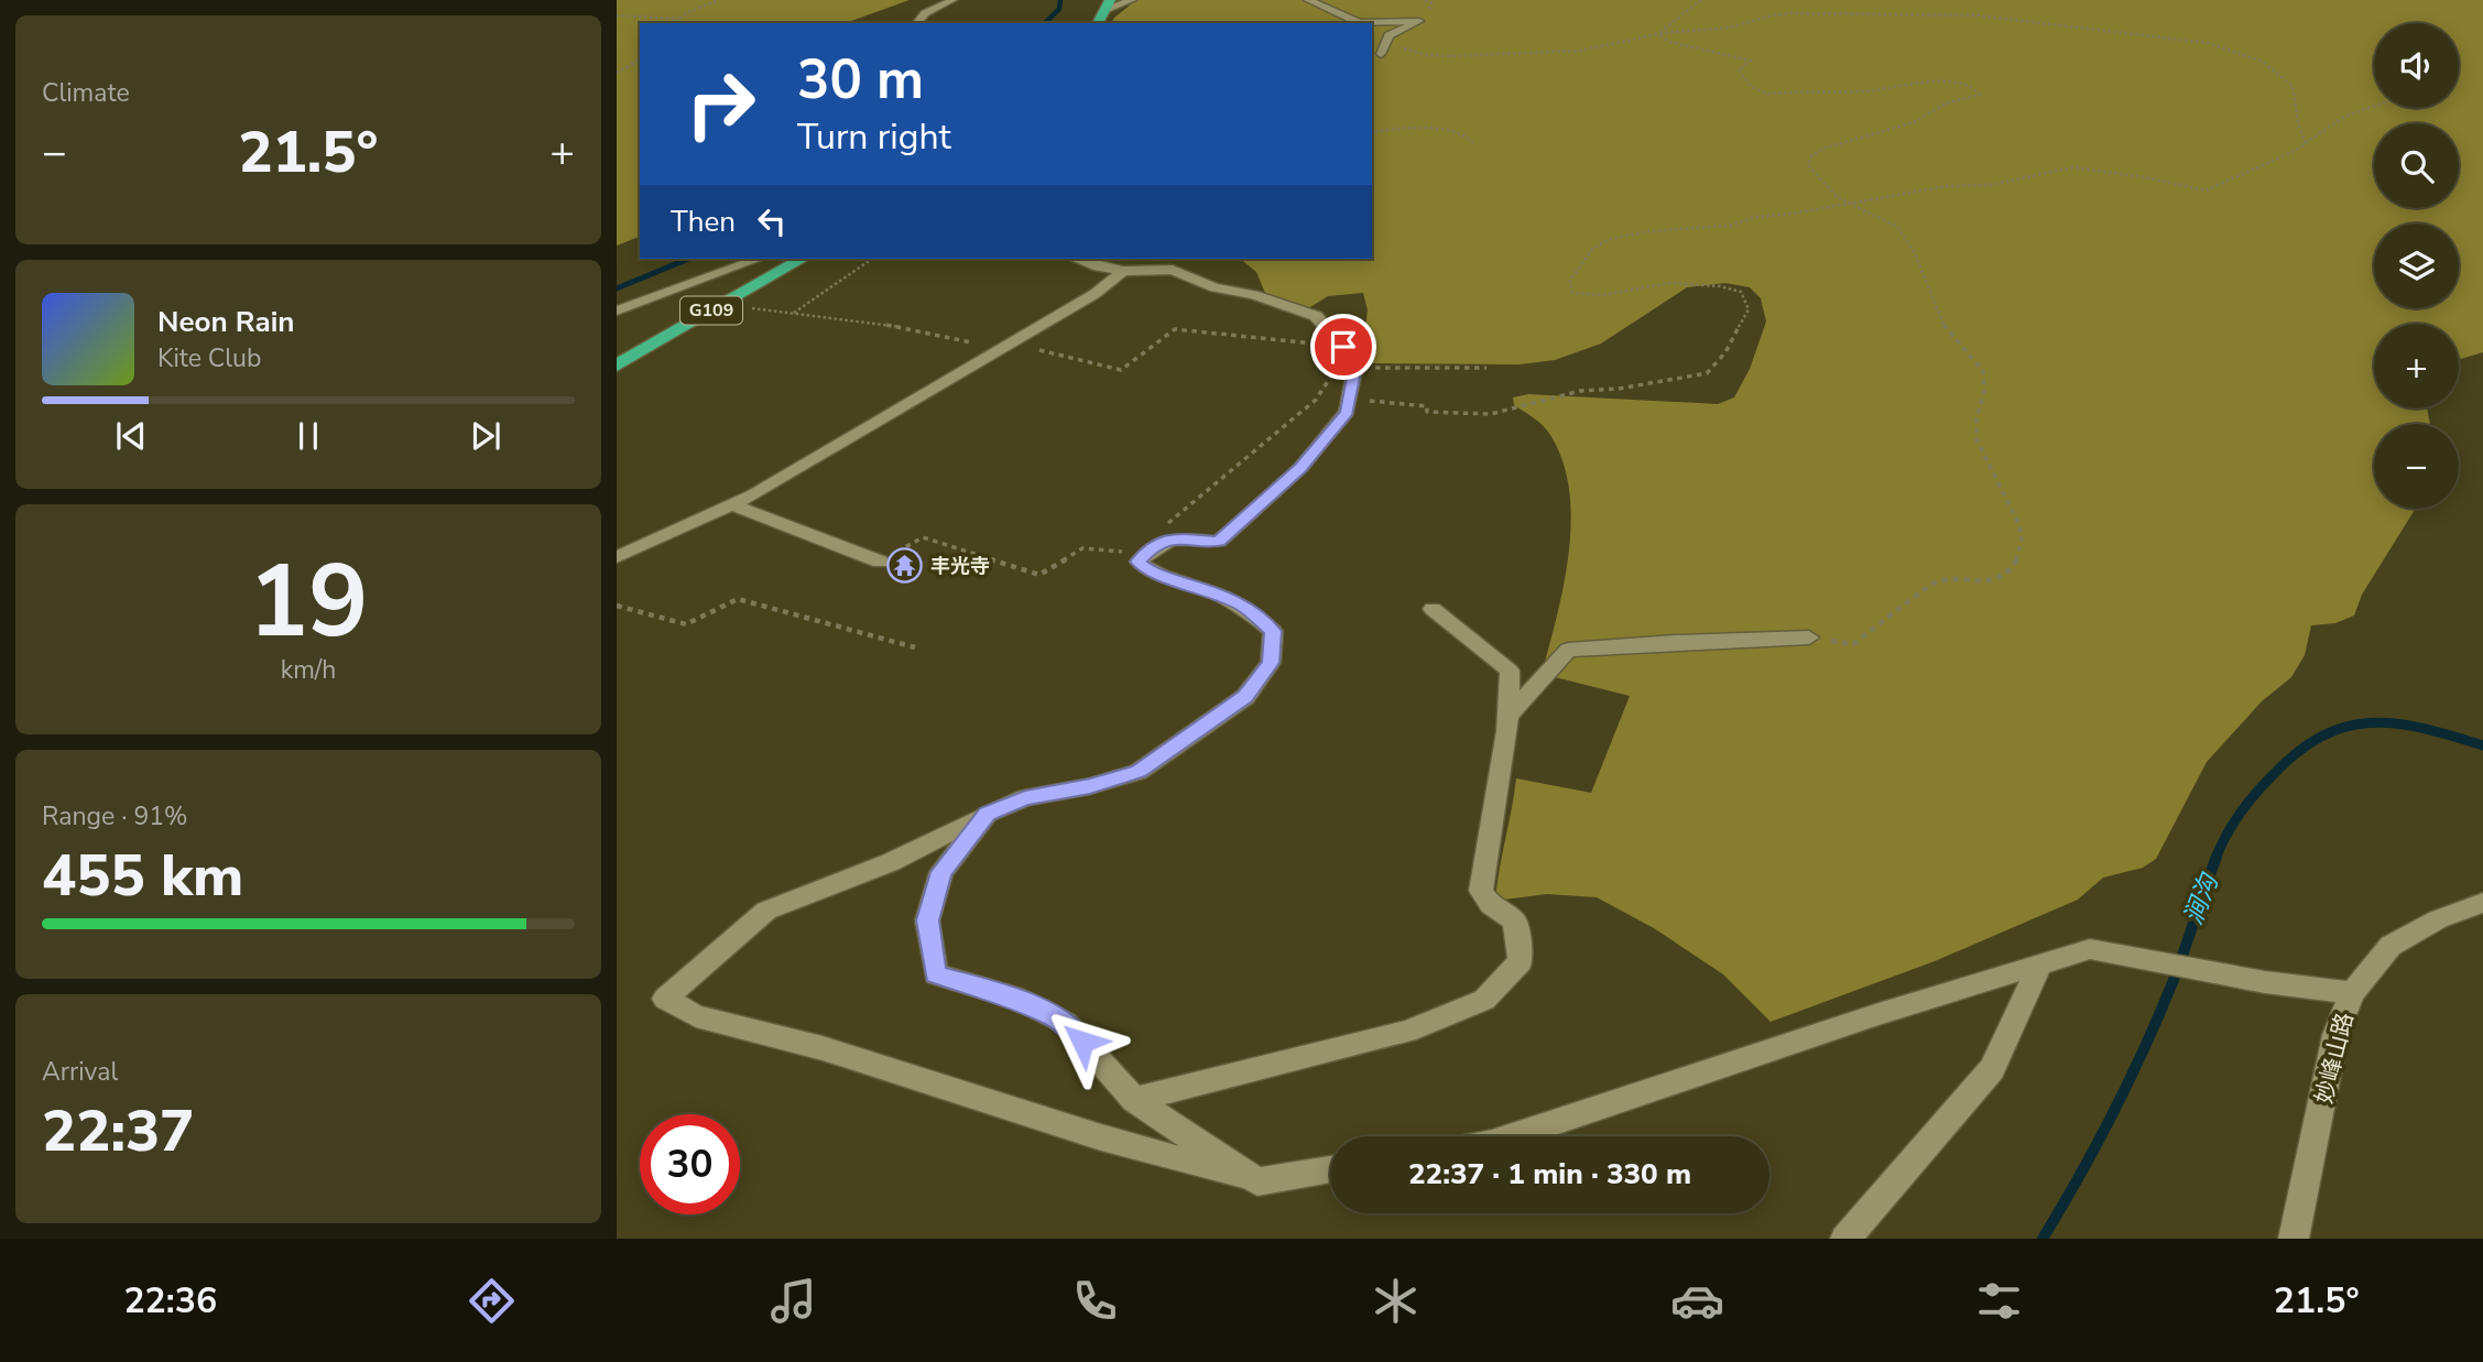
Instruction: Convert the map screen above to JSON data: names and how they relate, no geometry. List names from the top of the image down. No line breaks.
{"streets":{"highway":["G109"],"street":["妙峰山路"]},"water":["涧沟"],"places":{"temple":["丰光寺"]},"page":{"tile":["Climate",["19","km/h"],["Range · 91%","455 km"],["Arrival","22:37"]],"map_buttons":["+","−"],"turn":["30 m","Turn right"],"heat":["−","21.5°","+"],"then":"Then","song":["Neon Rain","Kite Club"],"limit":"30","trip":"22:37 · 1 min · 330 m","tabs":["22:36","21.5°"]}}
